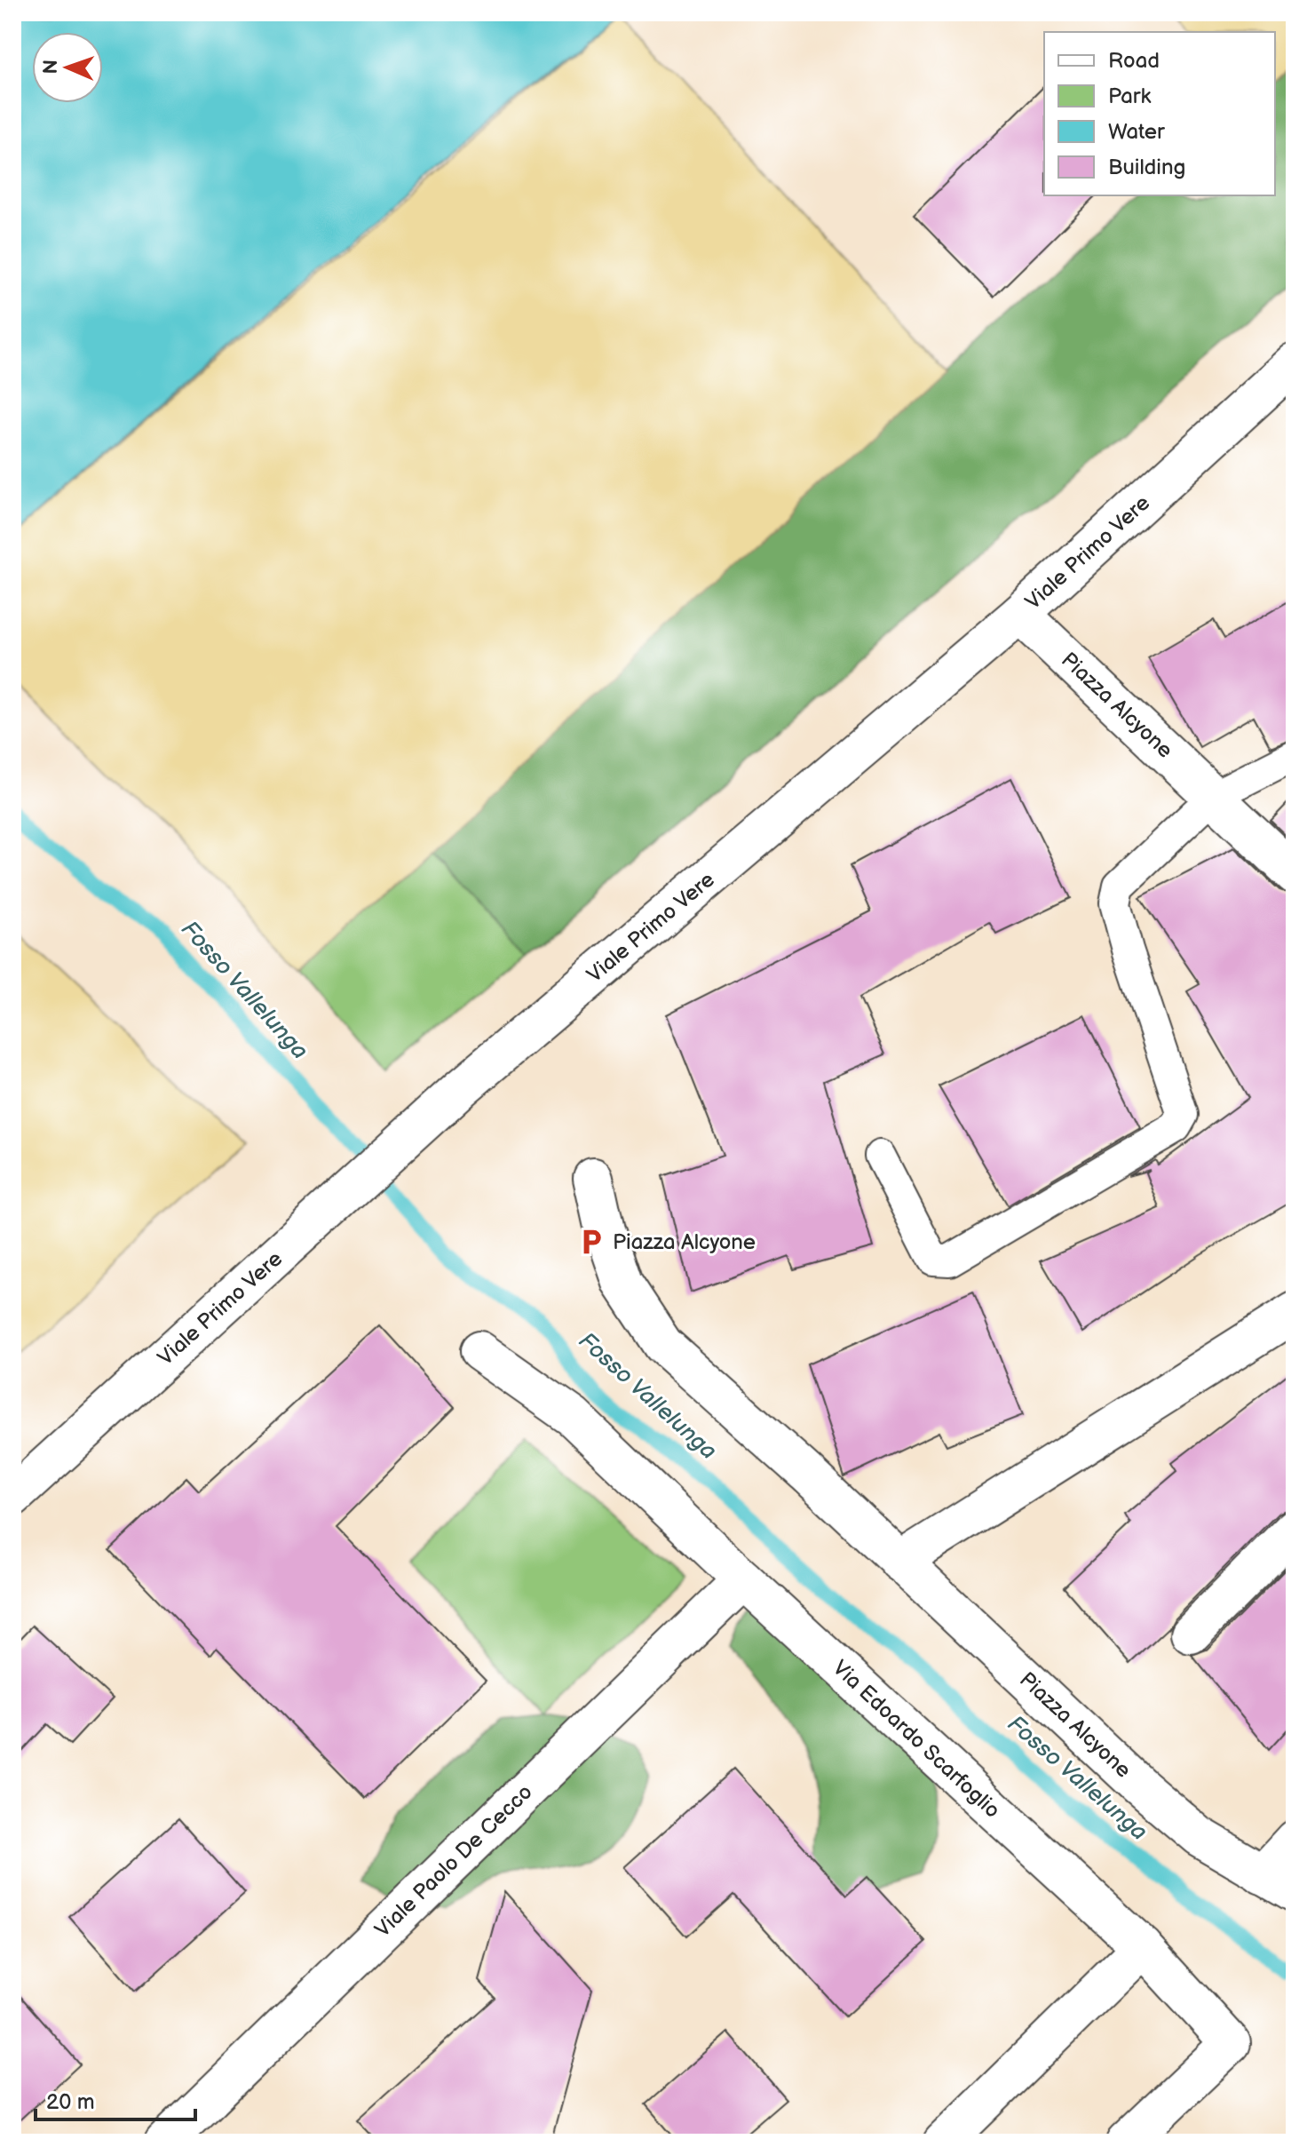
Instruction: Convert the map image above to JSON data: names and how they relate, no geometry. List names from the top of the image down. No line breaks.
{"streets":{"street":["Viale Primo Vere","Piazza Alcyone","Via Edoardo Scarfoglio","Viale Paolo De Cecco"]},"crossings":[["Viale Primo Vere","Piazza Alcyone"],["Via Edoardo Scarfoglio","Viale Paolo De Cecco"]],"water":["Fosso Vallelunga"],"places":{"parking":["Piazza Alcyone"]},"legend":["Road","Park","Water","Building"],"scale_bar":"20 m","north":"left"}
